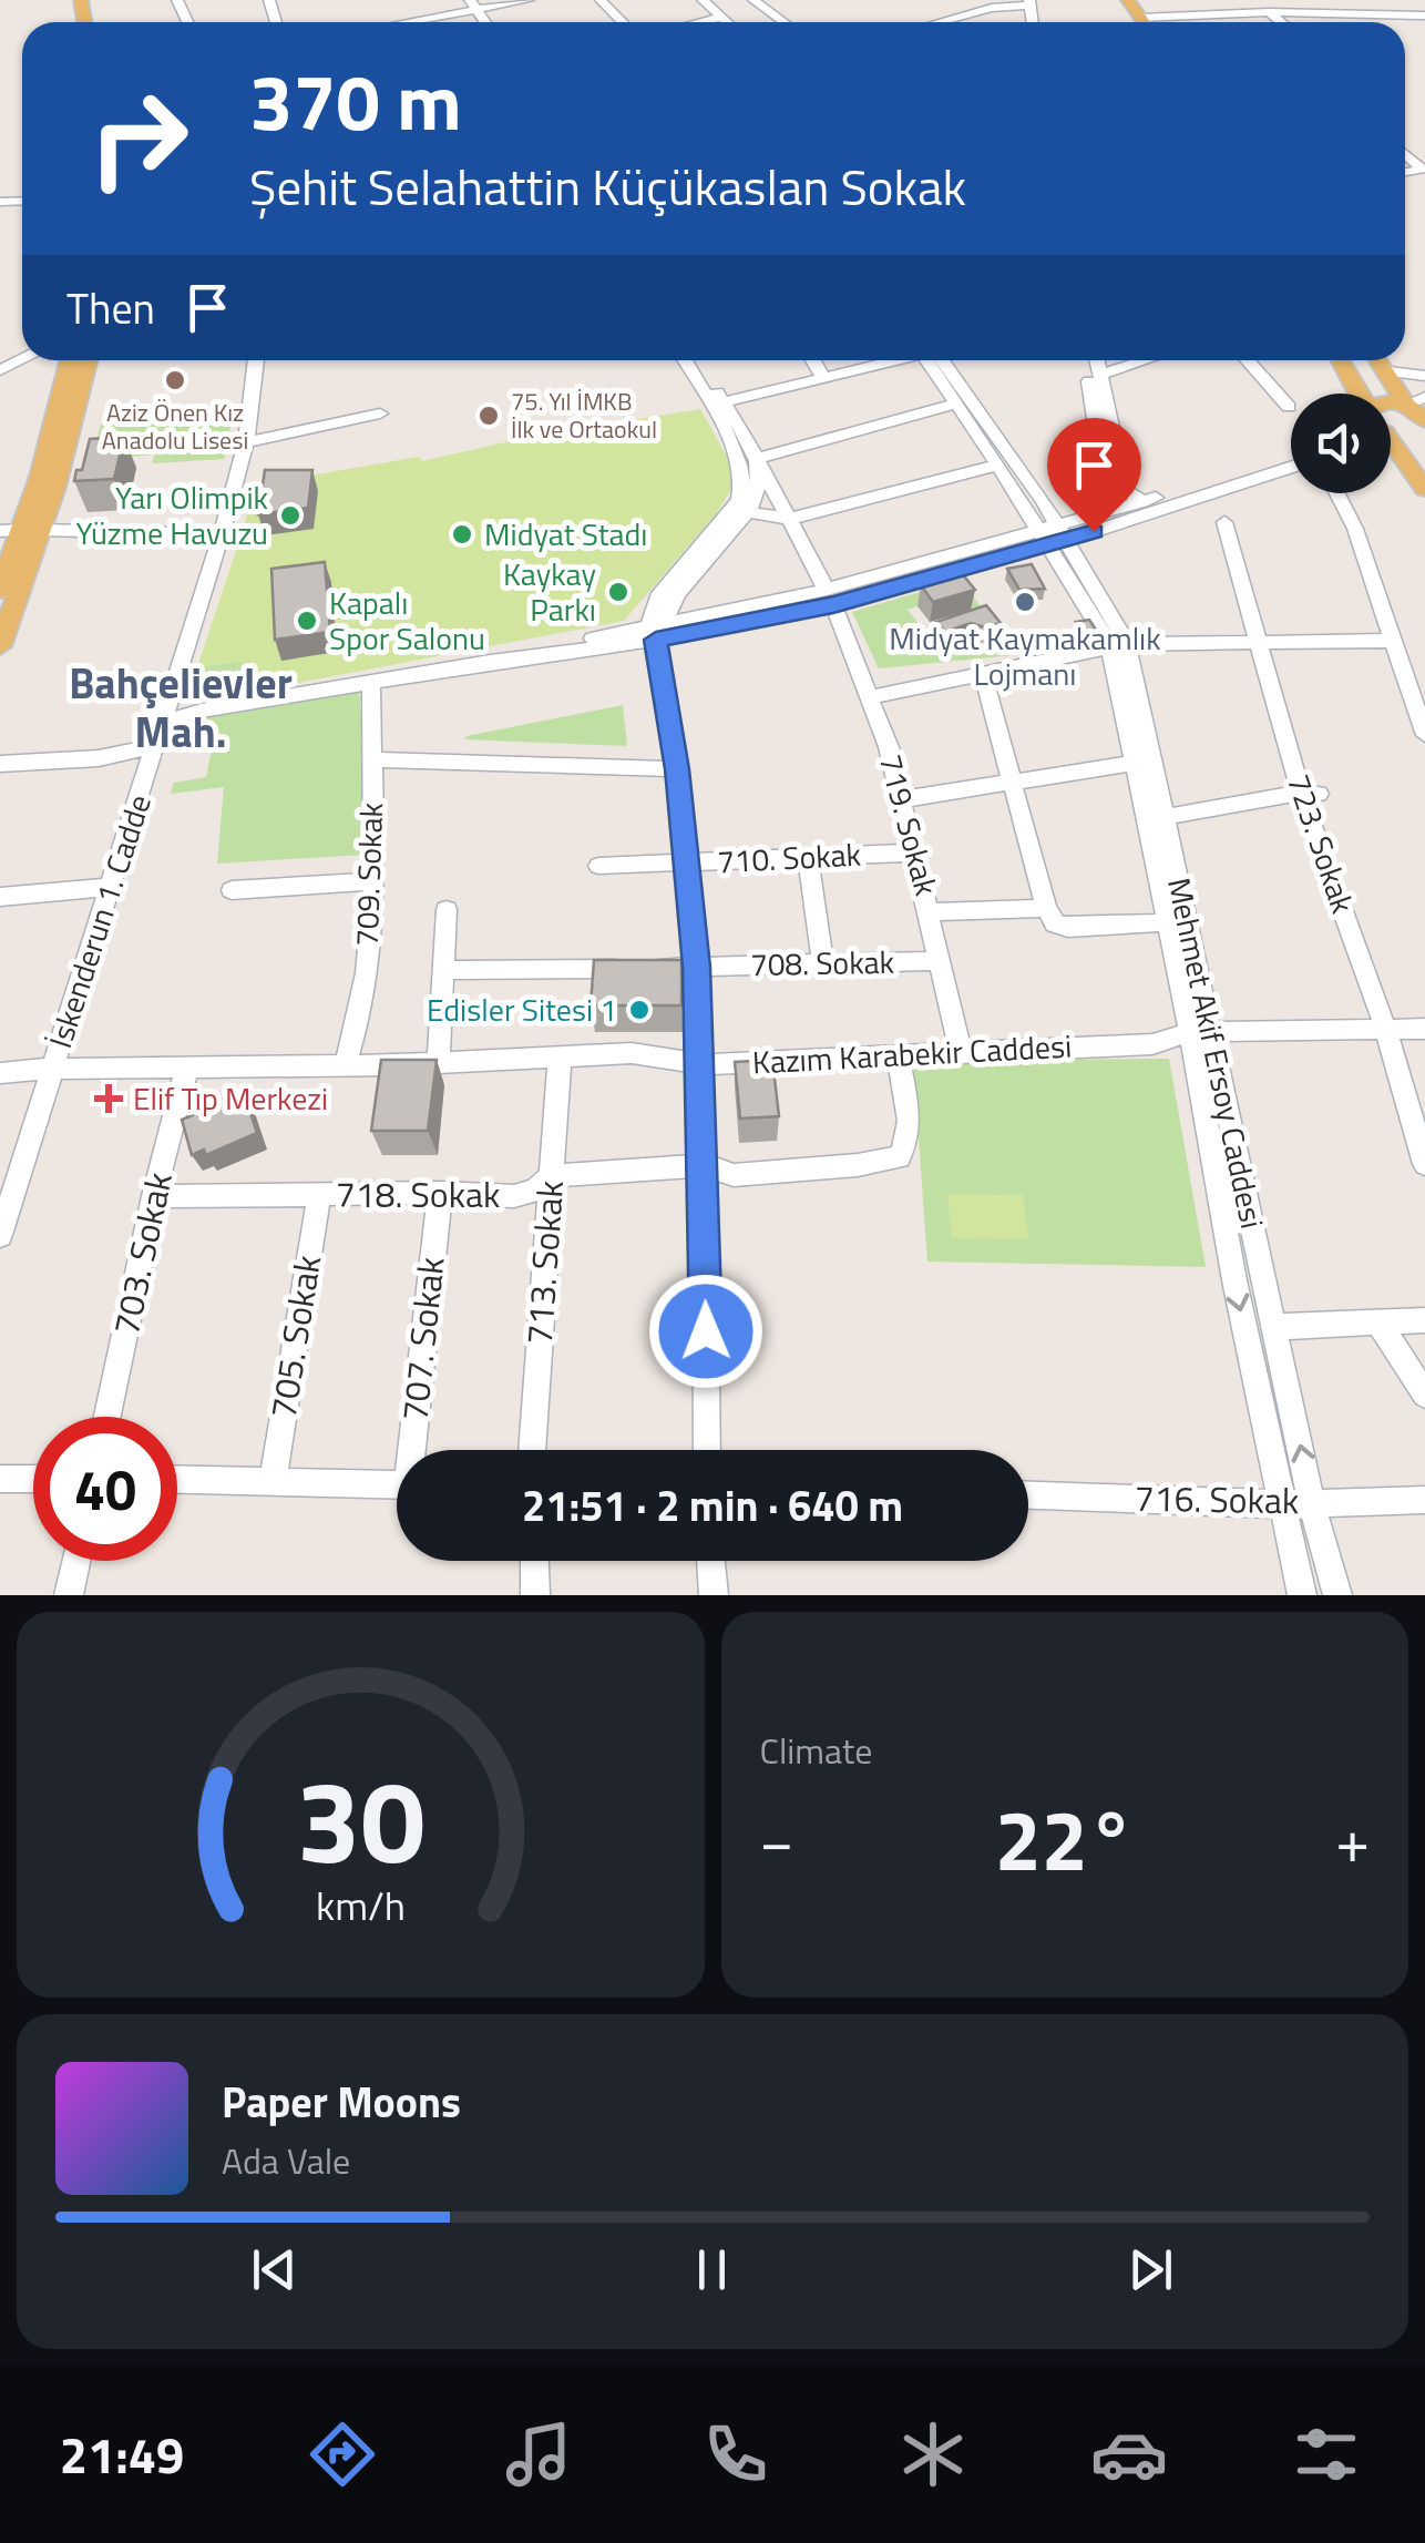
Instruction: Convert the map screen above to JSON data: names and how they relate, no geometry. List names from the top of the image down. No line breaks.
{"streets":{"street":["719. Sokak","723. Sokak","710. Sokak","709. Sokak","İskenderun 1. Cadde","708. Sokak","Mehmet Akif Ersoy Caddesi","Kazım Karabekir Caddesi","718. Sokak","703. Sokak","713. Sokak","705. Sokak","707. Sokak","716. Sokak"]},"crossings":[["719. Sokak","710. Sokak"],["719. Sokak","708. Sokak"],["719. Sokak","Kazım Karabekir Caddesi"],["723. Sokak","Kazım Karabekir Caddesi"],["709. Sokak","Kazım Karabekir Caddesi"],["İskenderun 1. Cadde","Kazım Karabekir Caddesi"],["Mehmet Akif Ersoy Caddesi","Kazım Karabekir Caddesi"],["Mehmet Akif Ersoy Caddesi","716. Sokak"],["Kazım Karabekir Caddesi","718. Sokak"],["Kazım Karabekir Caddesi","703. Sokak"],["Kazım Karabekir Caddesi","713. Sokak"],["718. Sokak","703. Sokak"],["718. Sokak","713. Sokak"],["718. Sokak","705. Sokak"],["718. Sokak","707. Sokak"]],"districts":["Bahçelievler Mah."],"places":{"other":["Aziz Önen Kız Anadolu Lisesi","75. Yıl İMKB İlk ve Ortaokul","Yarı Olimpik Yüzme Havuzu","Midyat Stadı","Kaykay Parkı","Midyat Kaymakamlık Lojmanı","Kapalı Spor Salonu","Edisler Sitesi 1"],"health":["Elif Tıp Merkezi"]},"page":{"turn":["370 m","Şehit Selahattin Küçükaslan Sokak"],"then":"Then","limit":"40","trip":"21:51 · 2 min · 640 m","tile":"Climate","heat":["−","22°","+"],"song":["Paper Moons","Ada Vale"],"tabs":"21:49","gauge":["30","km/h"]}}
